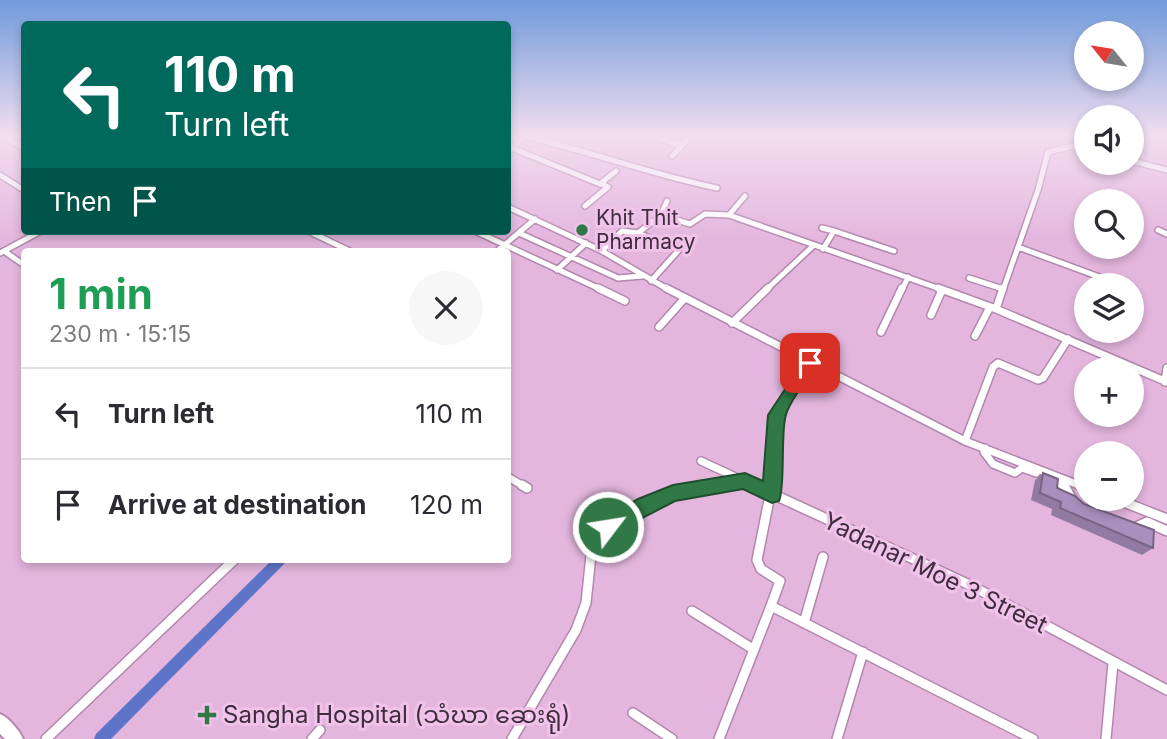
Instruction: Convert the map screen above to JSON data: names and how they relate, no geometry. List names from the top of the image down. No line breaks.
{"streets":{"street":["Yadanar Moe 3 Street"]},"places":{"other":["Khit Thit Pharmacy"],"health":["Sangha Hospital (သံဃာ ဆေးရုံ)"]},"north":"top left","page":{"map_buttons":["+","−"],"turn":["110 m","Turn left"],"then":"Then","heading":["1 min","230 m · 15:15"],"list":[{"name":"Turn left","value":"110 m"},{"name":"Arrive at destination","value":"120 m"}]}}
